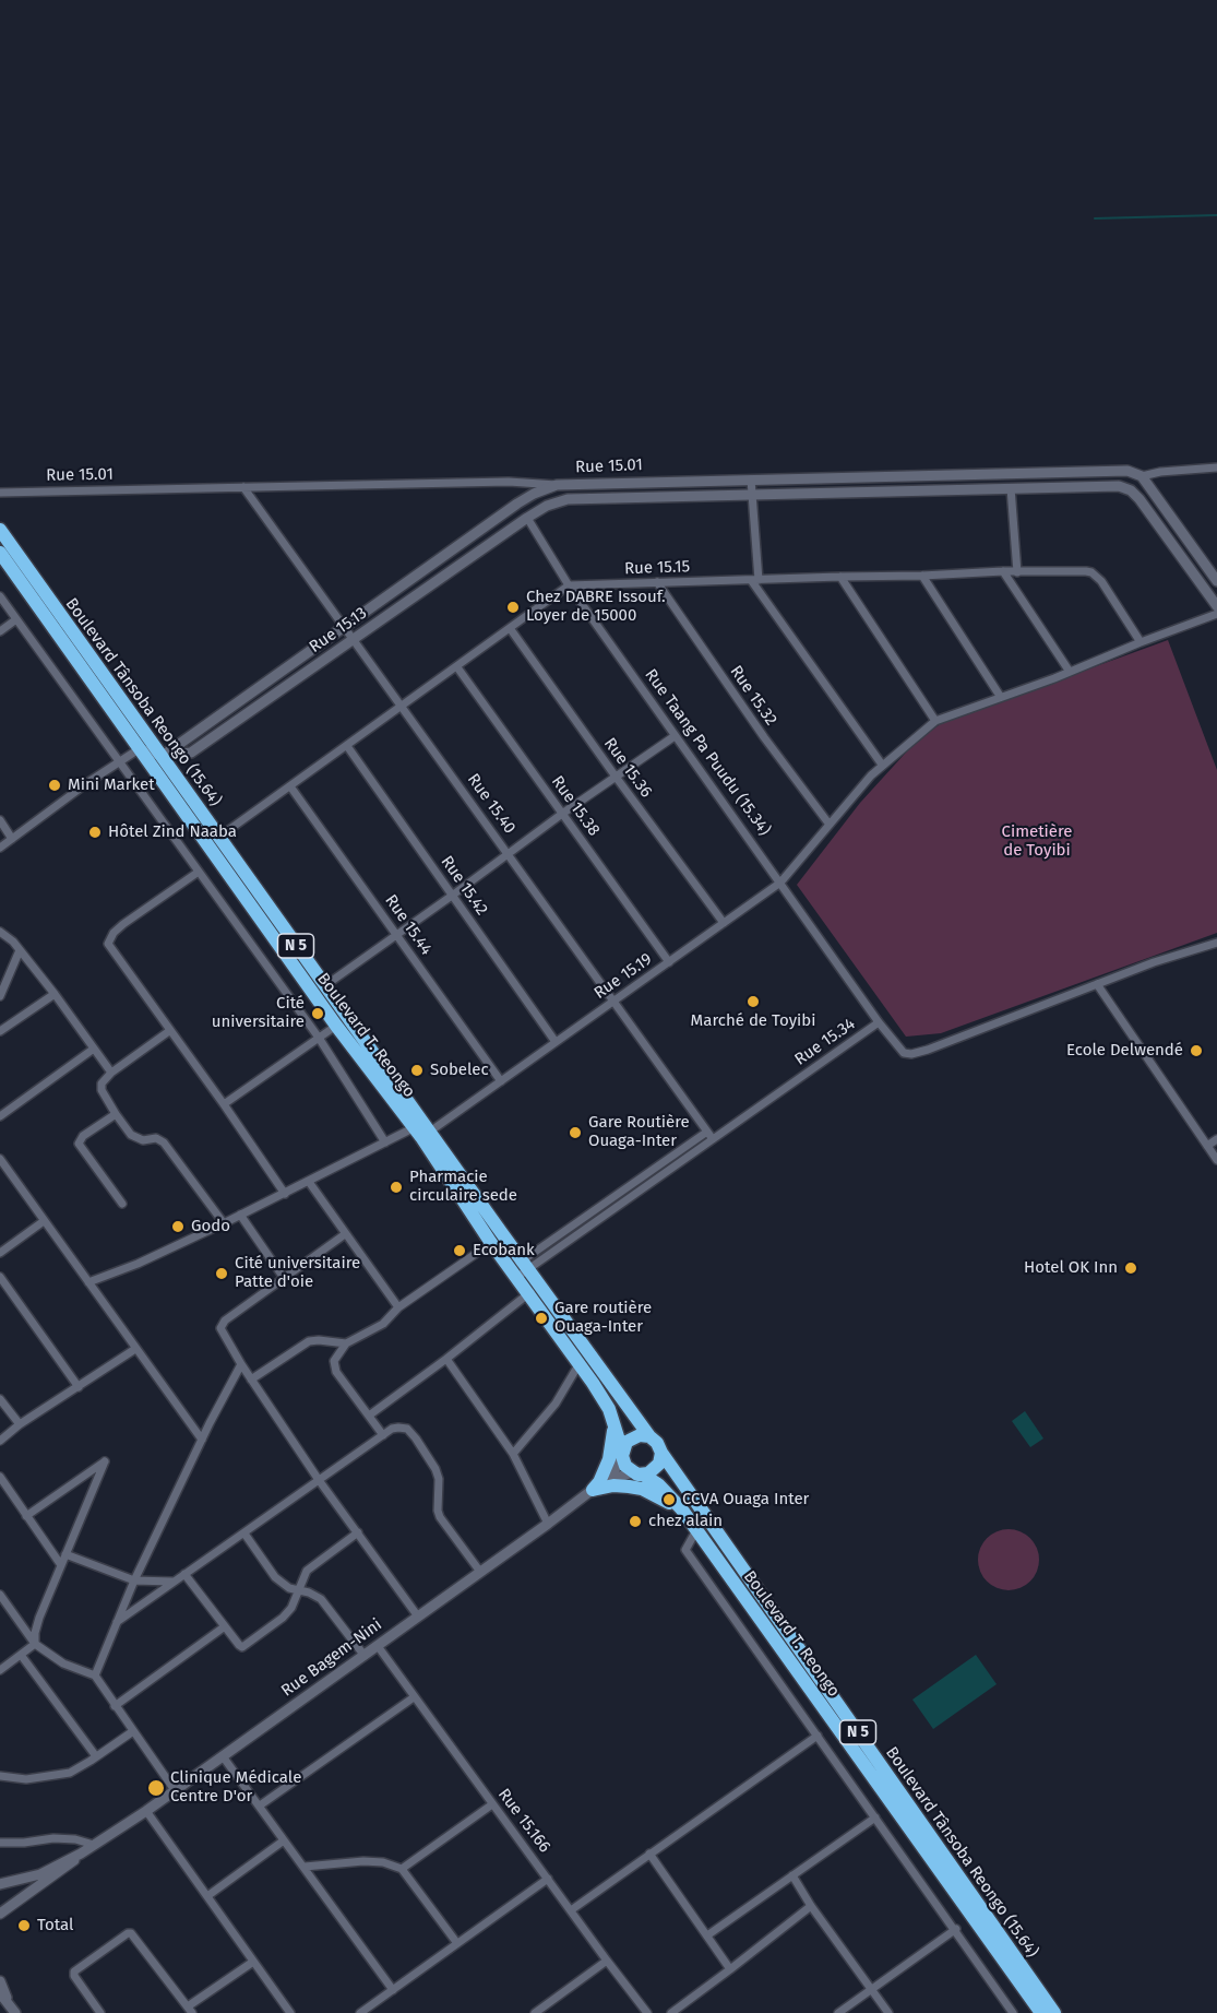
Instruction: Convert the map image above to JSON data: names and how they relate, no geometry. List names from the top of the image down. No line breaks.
{"streets":{"highway":["Boulevard Tânsoba Reongo (15.64)","N 5","Boulevard T. Reongo"],"main road":["Rue 15.01","Rue 15.13","Rue Bagem-Nini"],"street":["Rue 15.15","Rue 15.32","Rue Taang Pa Puudu (15.34)","Rue 15.36","Rue 15.40","Rue 15.38","Rue 15.42","Rue 15.44","Rue 15.19","Rue 15.34","Rue 15.166"]},"crossings":[["Rue 15.01","Rue 15.13"],["Rue 15.01","Rue Taang Pa Puudu (15.34)"],["Rue 15.01","Rue 15.40"],["Rue 15.15","Rue 15.32"],["Rue 15.15","Rue Taang Pa Puudu (15.34)"],["Rue 15.15","Rue 15.19"],["Rue 15.13","Boulevard Tânsoba Reongo (15.64)"],["Rue 15.13","Rue Taang Pa Puudu (15.34)"],["Rue 15.13","Rue 15.40"],["Rue 15.13","Boulevard T. Reongo"],["Rue 15.32","Rue 15.19"],["Boulevard Tânsoba Reongo (15.64)","N 5"],["Boulevard Tânsoba Reongo (15.64)","Rue 15.19"],["Boulevard Tânsoba Reongo (15.64)","Boulevard T. Reongo"],["Boulevard Tânsoba Reongo (15.64)","Rue 15.34"],["Rue Taang Pa Puudu (15.34)","Rue 15.19"],["Rue Taang Pa Puudu (15.34)","Rue 15.34"],["Rue 15.36","Rue 15.19"],["Rue 15.40","Rue 15.19"],["Rue 15.40","Rue 15.34"],["Rue 15.38","Rue 15.19"],["Rue 15.42","Rue 15.19"],["Rue 15.44","Rue 15.19"],["N 5","Boulevard T. Reongo"],["Rue 15.19","Boulevard T. Reongo"],["Boulevard T. Reongo","Rue 15.34"],["Rue Bagem-Nini","Rue 15.166"]],"parks":["Cimetière de Toyibi"],"places":["Chez DABRE Issouf. Loyer de 15000","Mini Market","Hôtel Zind Naaba","Marché de Toyibi","Cité universitaire","Ecole Delwendé","Sobelec","Gare Routière Ouaga-Inter","Pharmacie circulaire sede","Godo","Ecobank","Hotel OK Inn","Cité universitaire Patte d'oie","Gare routière Ouaga-Inter","CCVA Ouaga Inter","chez alain","Clinique Médicale Centre D'or","Total"]}
